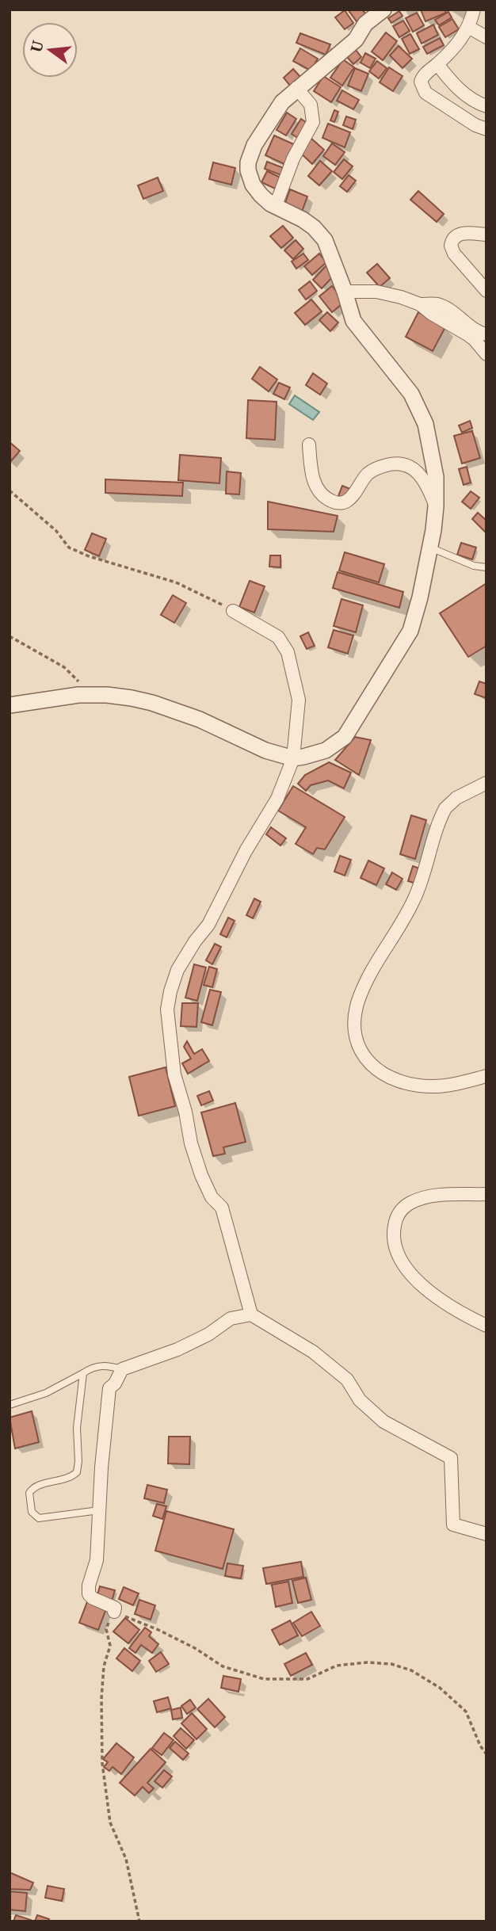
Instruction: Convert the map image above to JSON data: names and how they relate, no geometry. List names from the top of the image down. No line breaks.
{"north":"left"}
